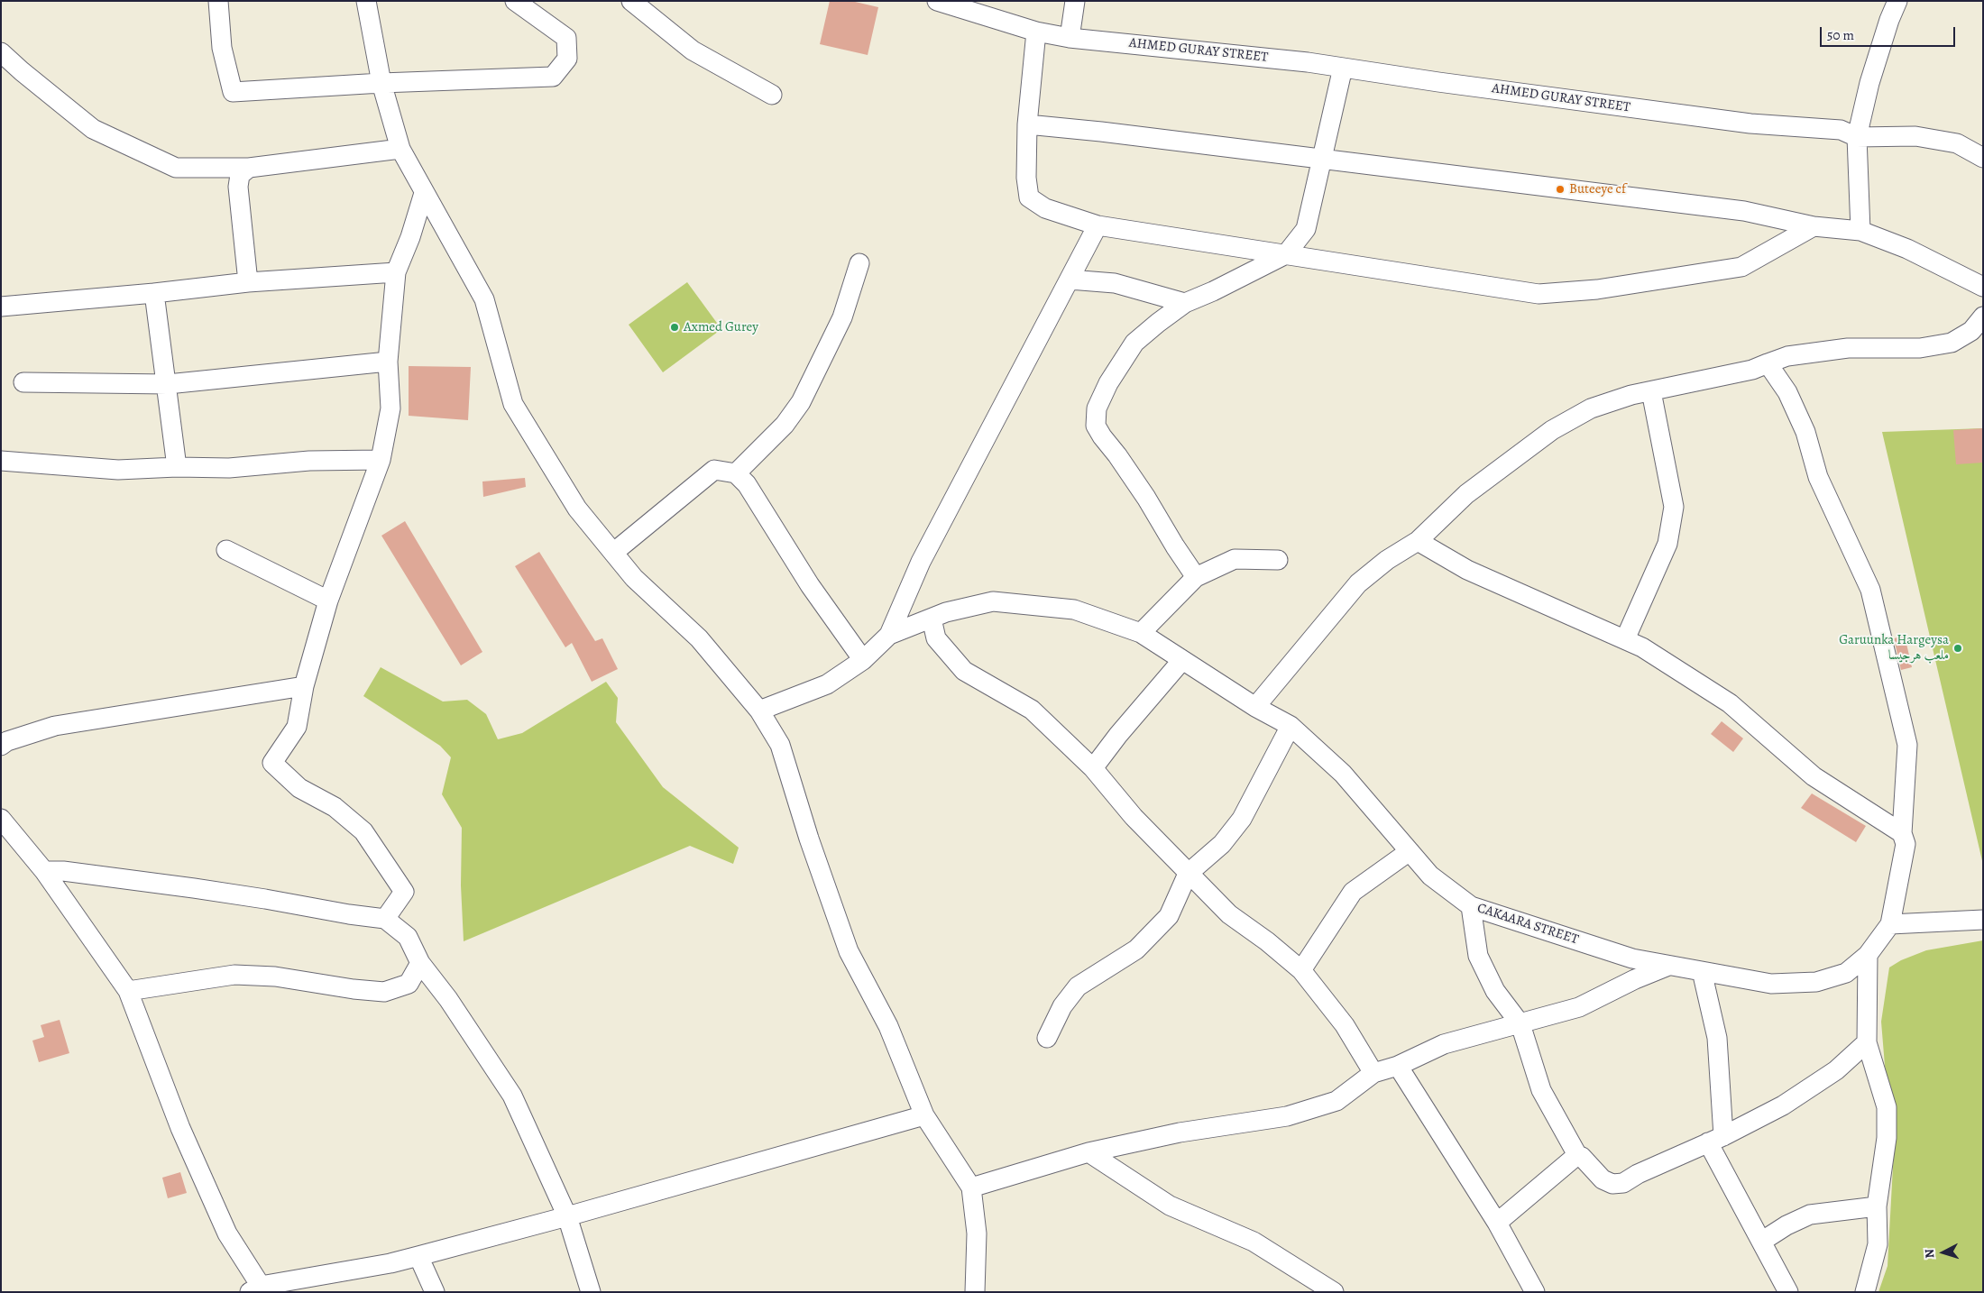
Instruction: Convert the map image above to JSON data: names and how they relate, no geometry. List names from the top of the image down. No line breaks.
{"streets":{"street":["AHMED GURAY STREET","CAKAARA STREET"]},"places":["Buteeye cf","Axmed Gurey","Garuunka Hargeysa ملعب هرجيسا"],"scale_bar":"50 m","north":"left"}
